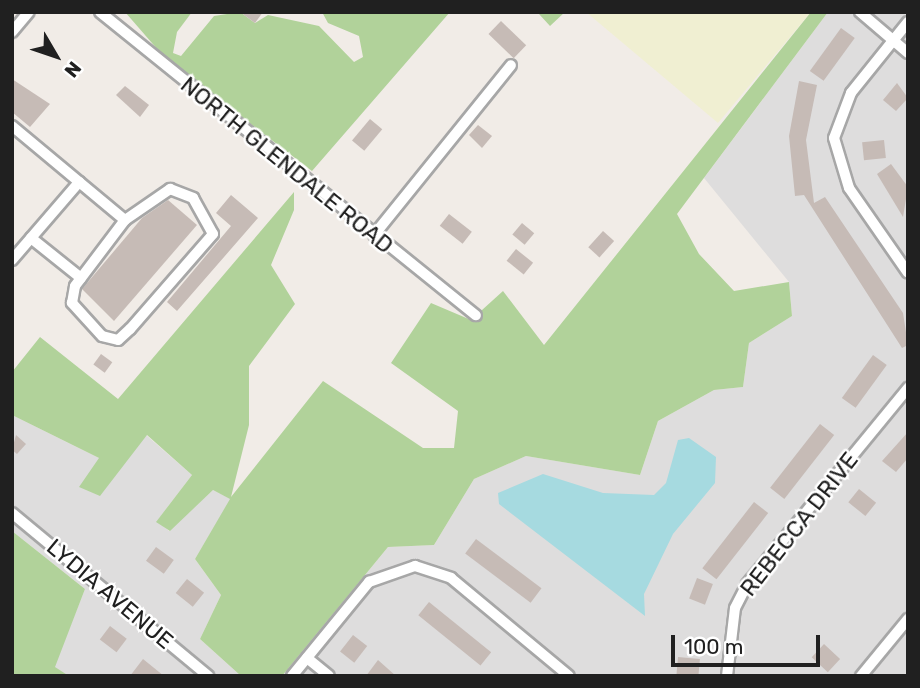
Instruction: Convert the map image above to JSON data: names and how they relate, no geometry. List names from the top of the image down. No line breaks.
{"streets":{"street":["NORTH GLENDALE ROAD","REBECCA DRIVE","LYDIA AVENUE"]},"scale_bar":"100 m","north":"bottom right"}
